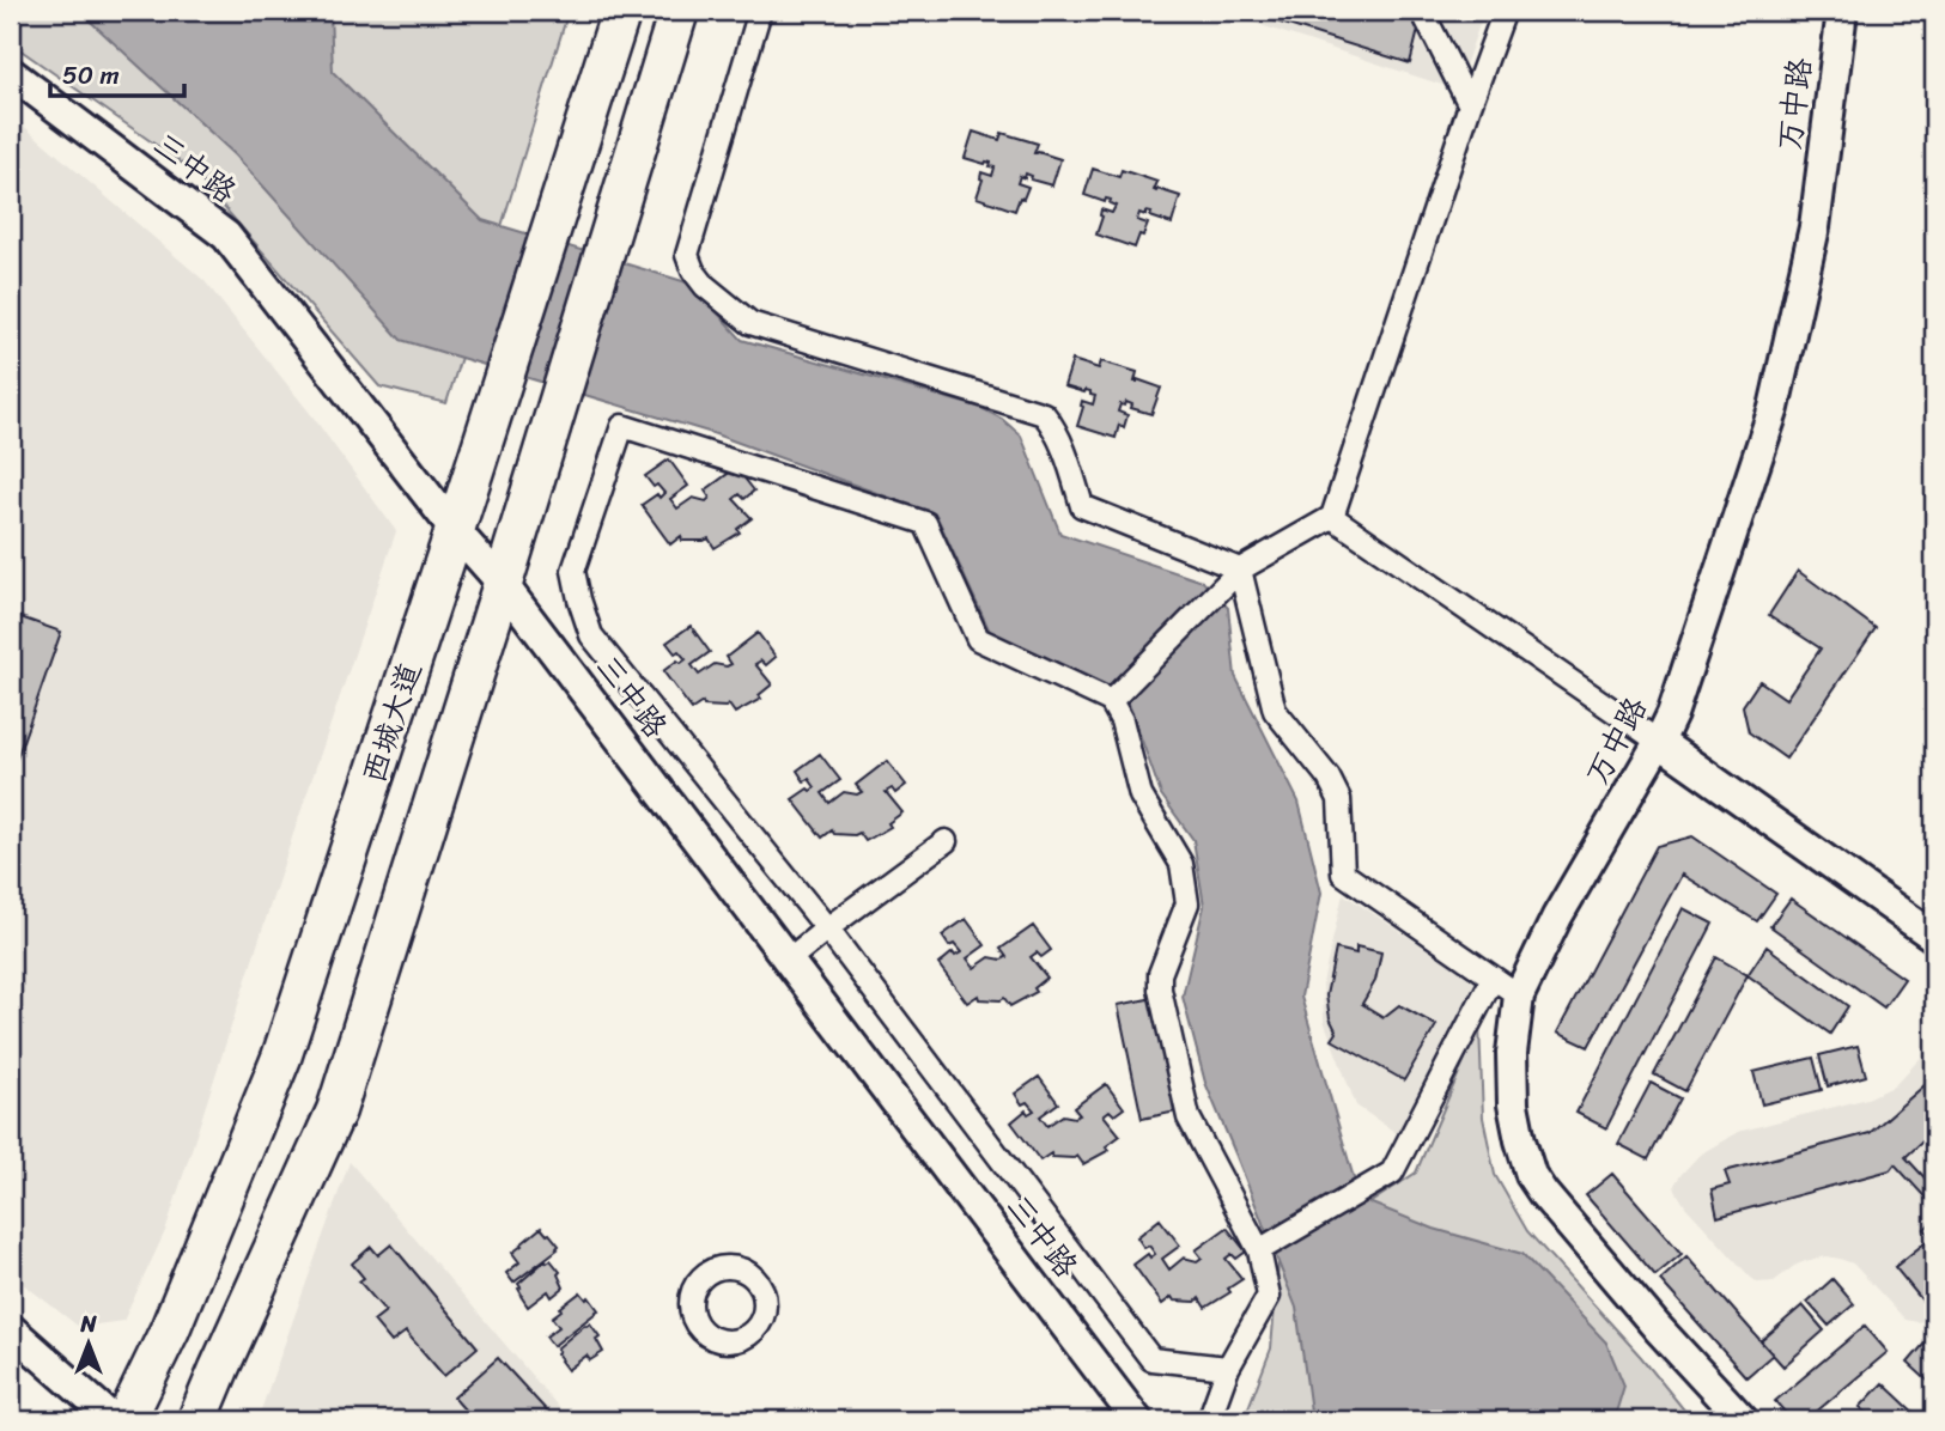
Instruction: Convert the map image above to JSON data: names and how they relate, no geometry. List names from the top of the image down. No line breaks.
{"streets":{"highway":["西城大道"],"main road":["万中路","三中路"]},"crossings":[["三中路","西城大道"]],"scale_bar":"50 m","north":"top"}
